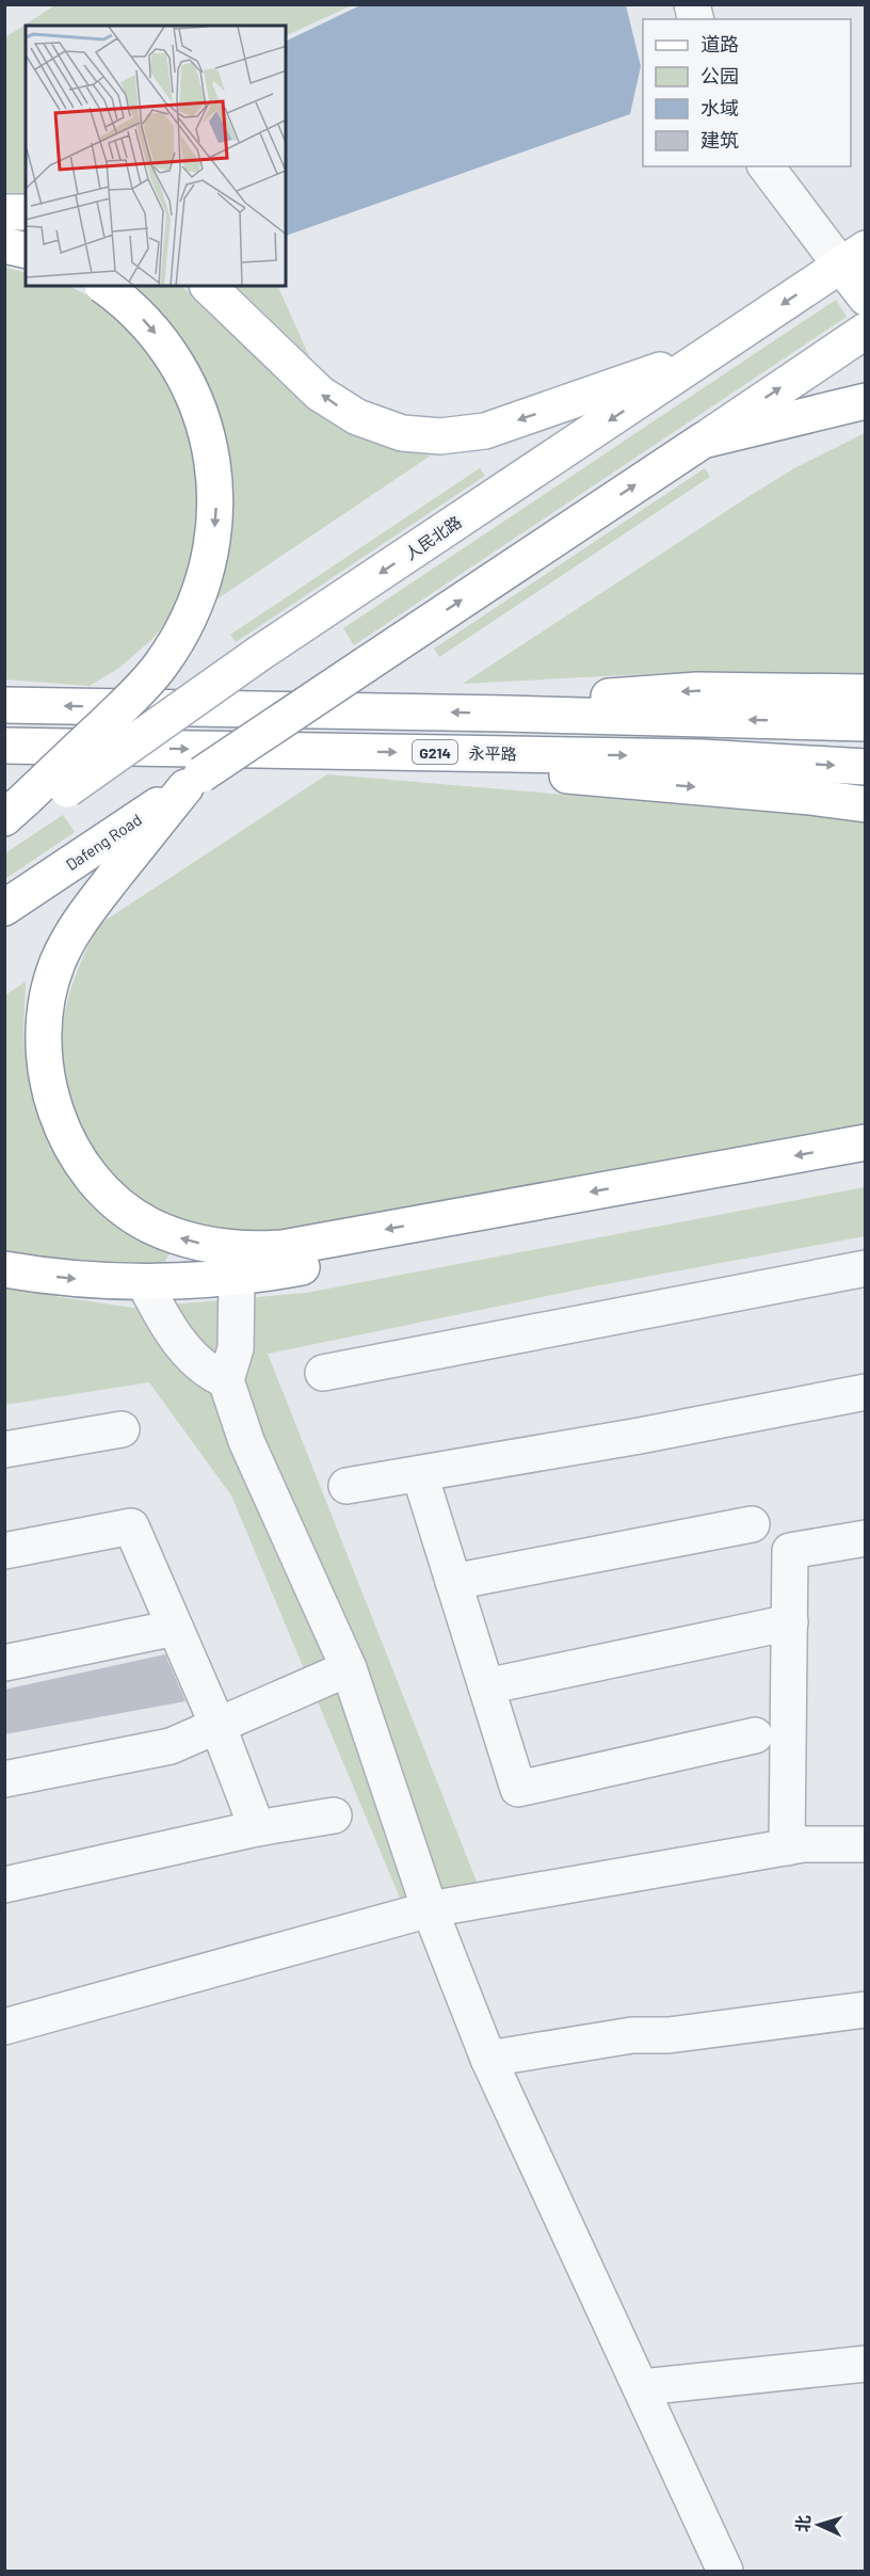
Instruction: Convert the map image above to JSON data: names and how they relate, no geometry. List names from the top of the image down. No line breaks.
{"streets":{"main road":["人民北路","G214","永平路","Dafeng Road"]},"legend":["道路","公园","水域","建筑"],"north":"left"}
